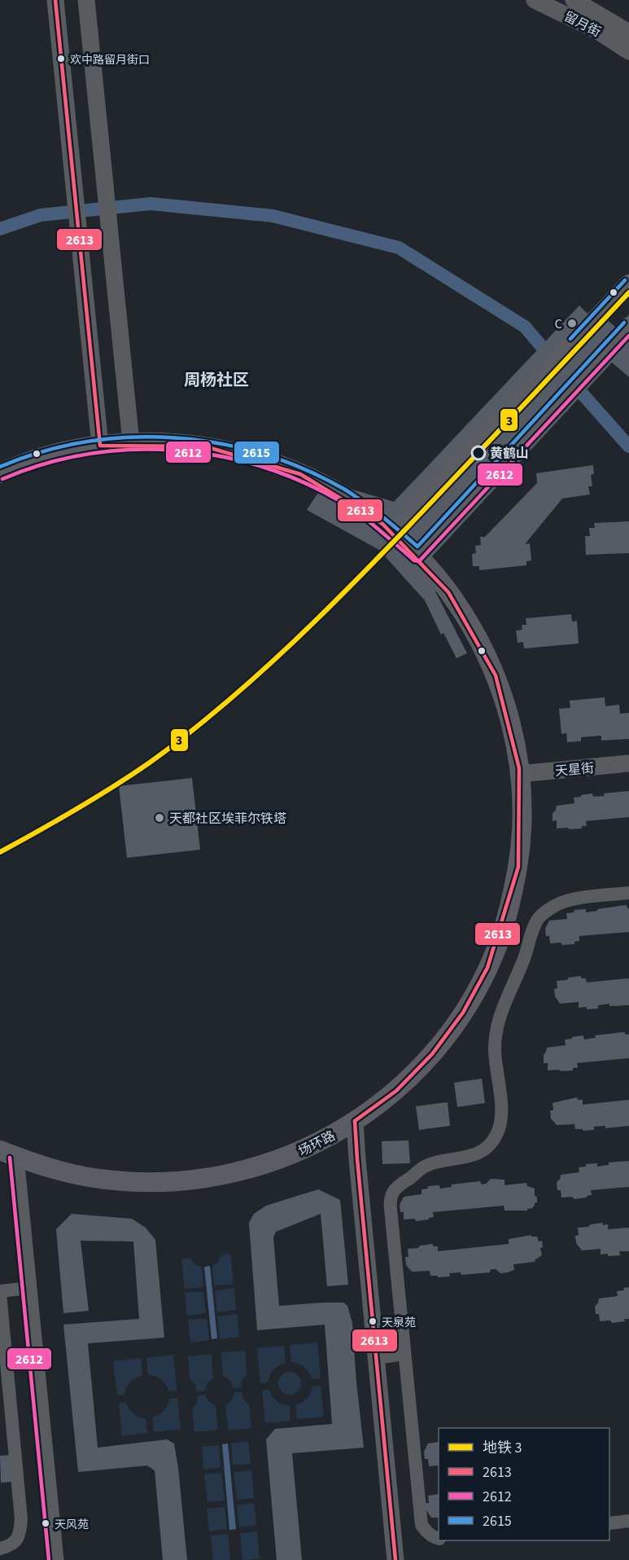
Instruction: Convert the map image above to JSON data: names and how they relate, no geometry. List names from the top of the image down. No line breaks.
{"streets":{"main road":["场环路"],"street":["留月街","天星街"]},"crossings":[["天星街","场环路"]],"districts":["周杨社区"],"places":["欢中路留月街口","C","黄鹤山","天都社区埃菲尔铁塔","天泉苑","天风苑"],"lines":["transit line 2613","transit line 2615","metro line 3","transit line 2612"],"legend":["地铁 3","2613","2612","2615"]}
